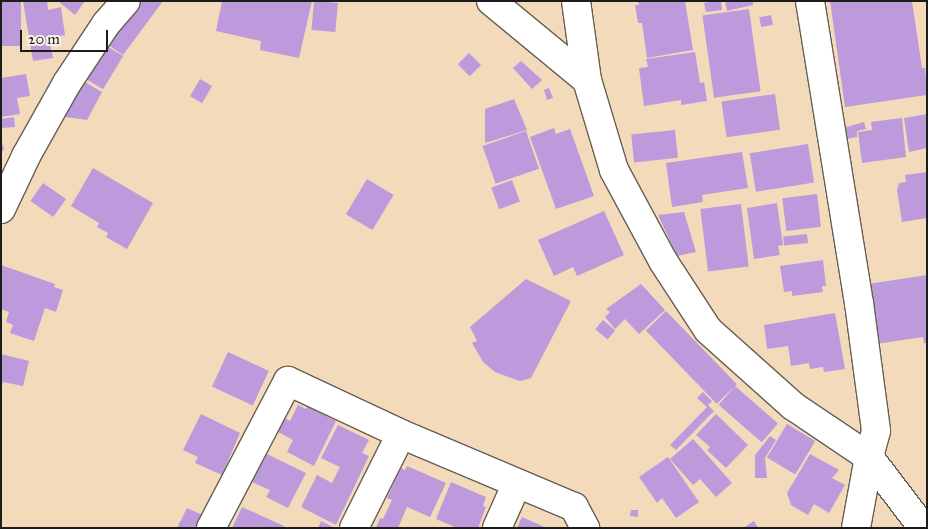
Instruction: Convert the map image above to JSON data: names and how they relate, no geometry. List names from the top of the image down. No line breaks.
{"scale_bar":"20 m"}
